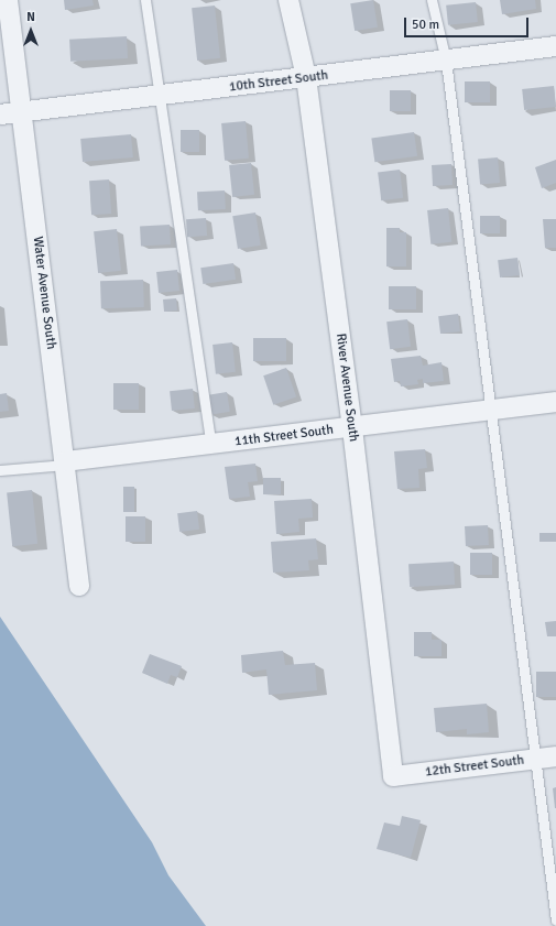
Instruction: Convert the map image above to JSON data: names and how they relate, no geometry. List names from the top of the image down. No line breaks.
{"streets":{"street":["10th Street South","Water Avenue South","River Avenue South","11th Street South","12th Street South"]},"crossings":[["10th Street South","Water Avenue South"],["10th Street South","River Avenue South"],["Water Avenue South","11th Street South"],["River Avenue South","11th Street South"],["River Avenue South","12th Street South"]],"scale_bar":"50 m","north":"top"}
